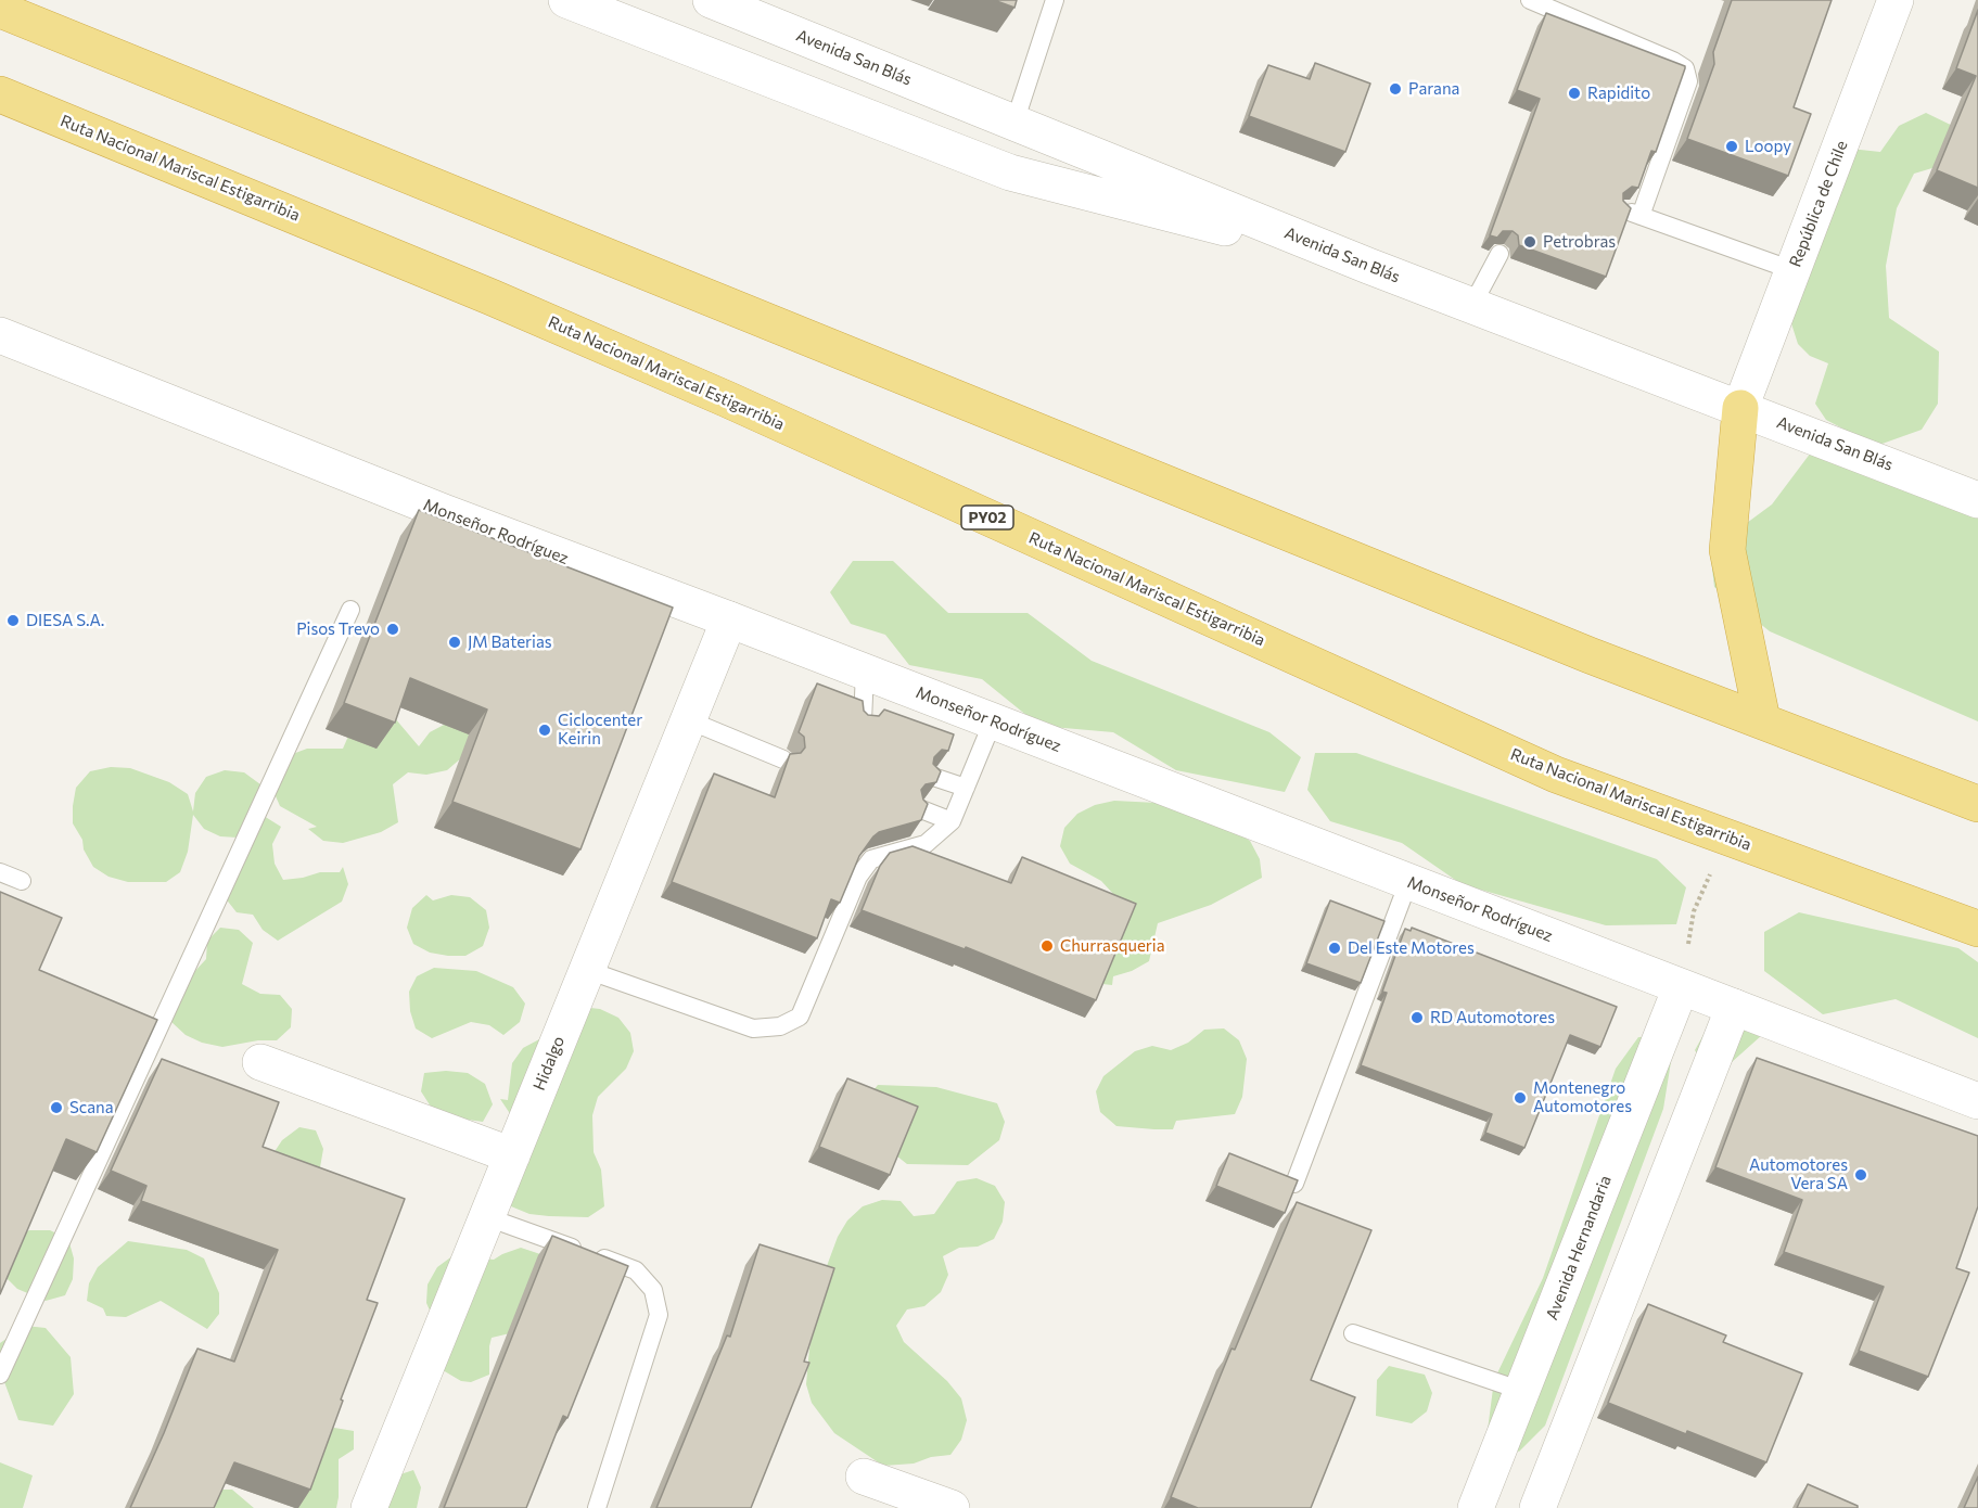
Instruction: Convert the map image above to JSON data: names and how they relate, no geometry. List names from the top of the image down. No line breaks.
{"streets":{"highway":["Ruta Nacional Mariscal Estigarribia","PY02"],"street":["Avenida San Blás","República de Chile","Monseñor Rodríguez","Hidalgo","Avenida Hernandaria"]},"crossings":[["Avenida San Blás","República de Chile"],["Monseñor Rodríguez","Hidalgo"],["Monseñor Rodríguez","Avenida Hernandaria"]],"places":["Parana","Rapidito","Loopy","Petrobras","DIESA S.A.","Pisos Trevo","JM Baterias","Ciclocenter Keirin","Churrasqueria","Del Este Motores","RD Automotores","Montenegro Automotores","Scana","Automotores Vera SA"]}
